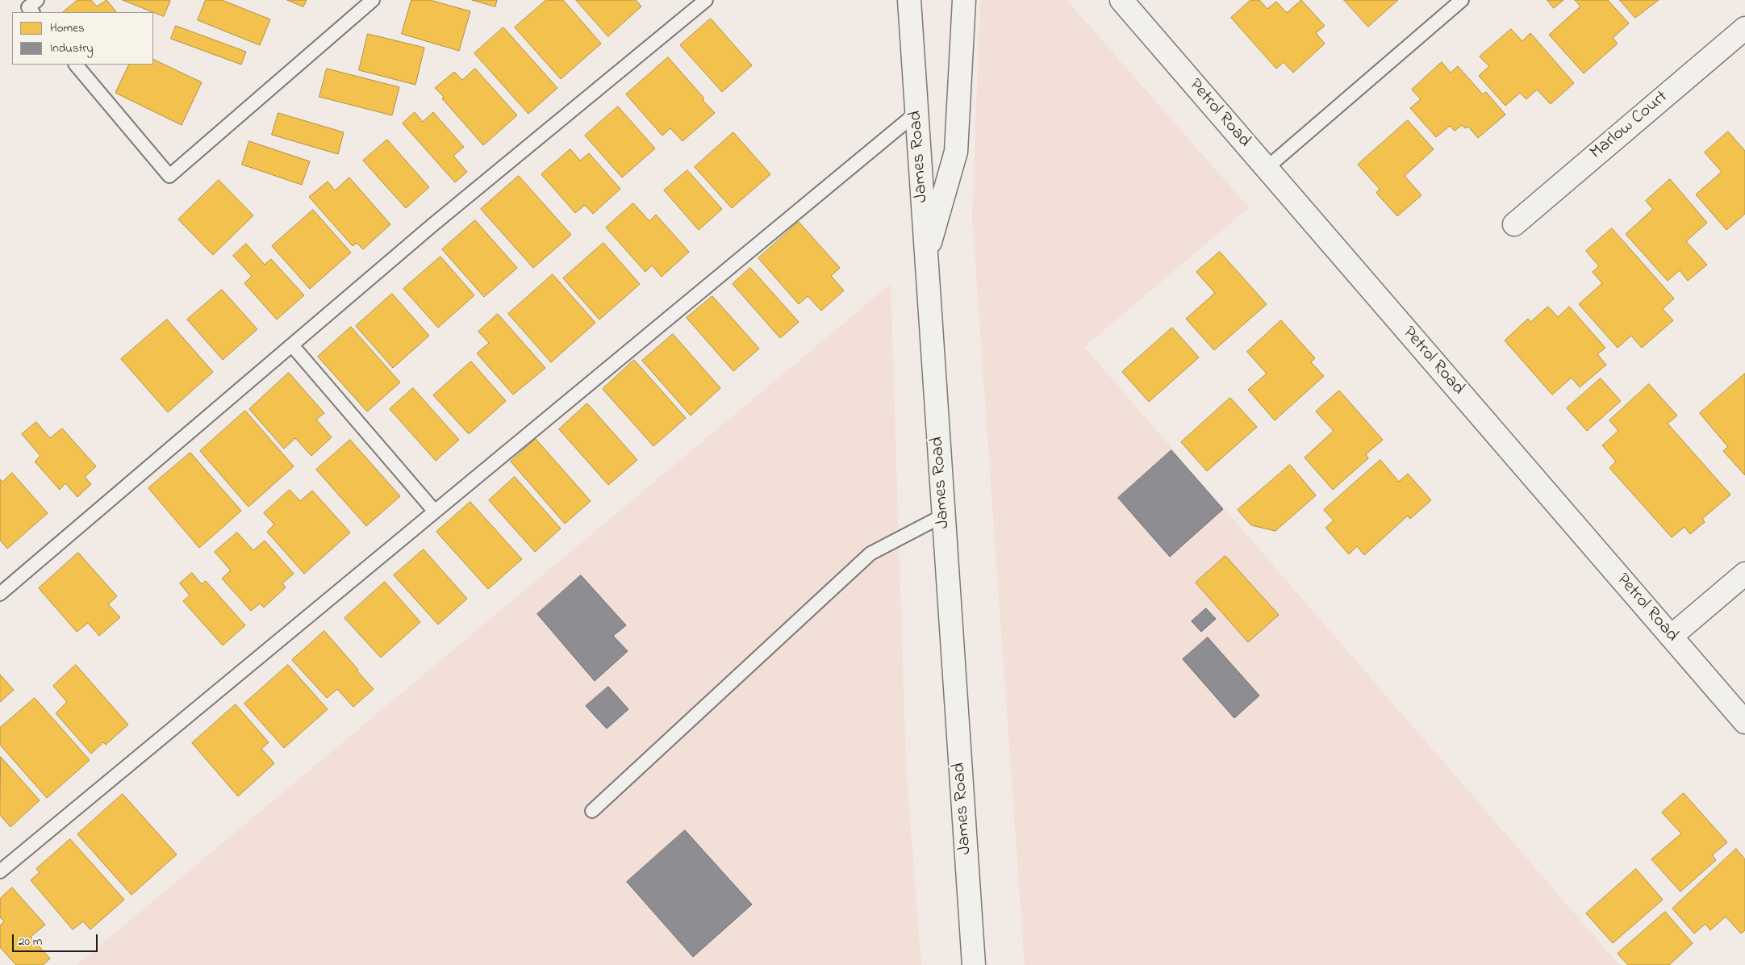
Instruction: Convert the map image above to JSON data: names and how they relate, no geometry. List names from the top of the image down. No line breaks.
{"streets":{"street":["Petrol Road","Marlow Court","James Road"]},"legend":["Homes","Industry"],"scale_bar":"20 m"}
